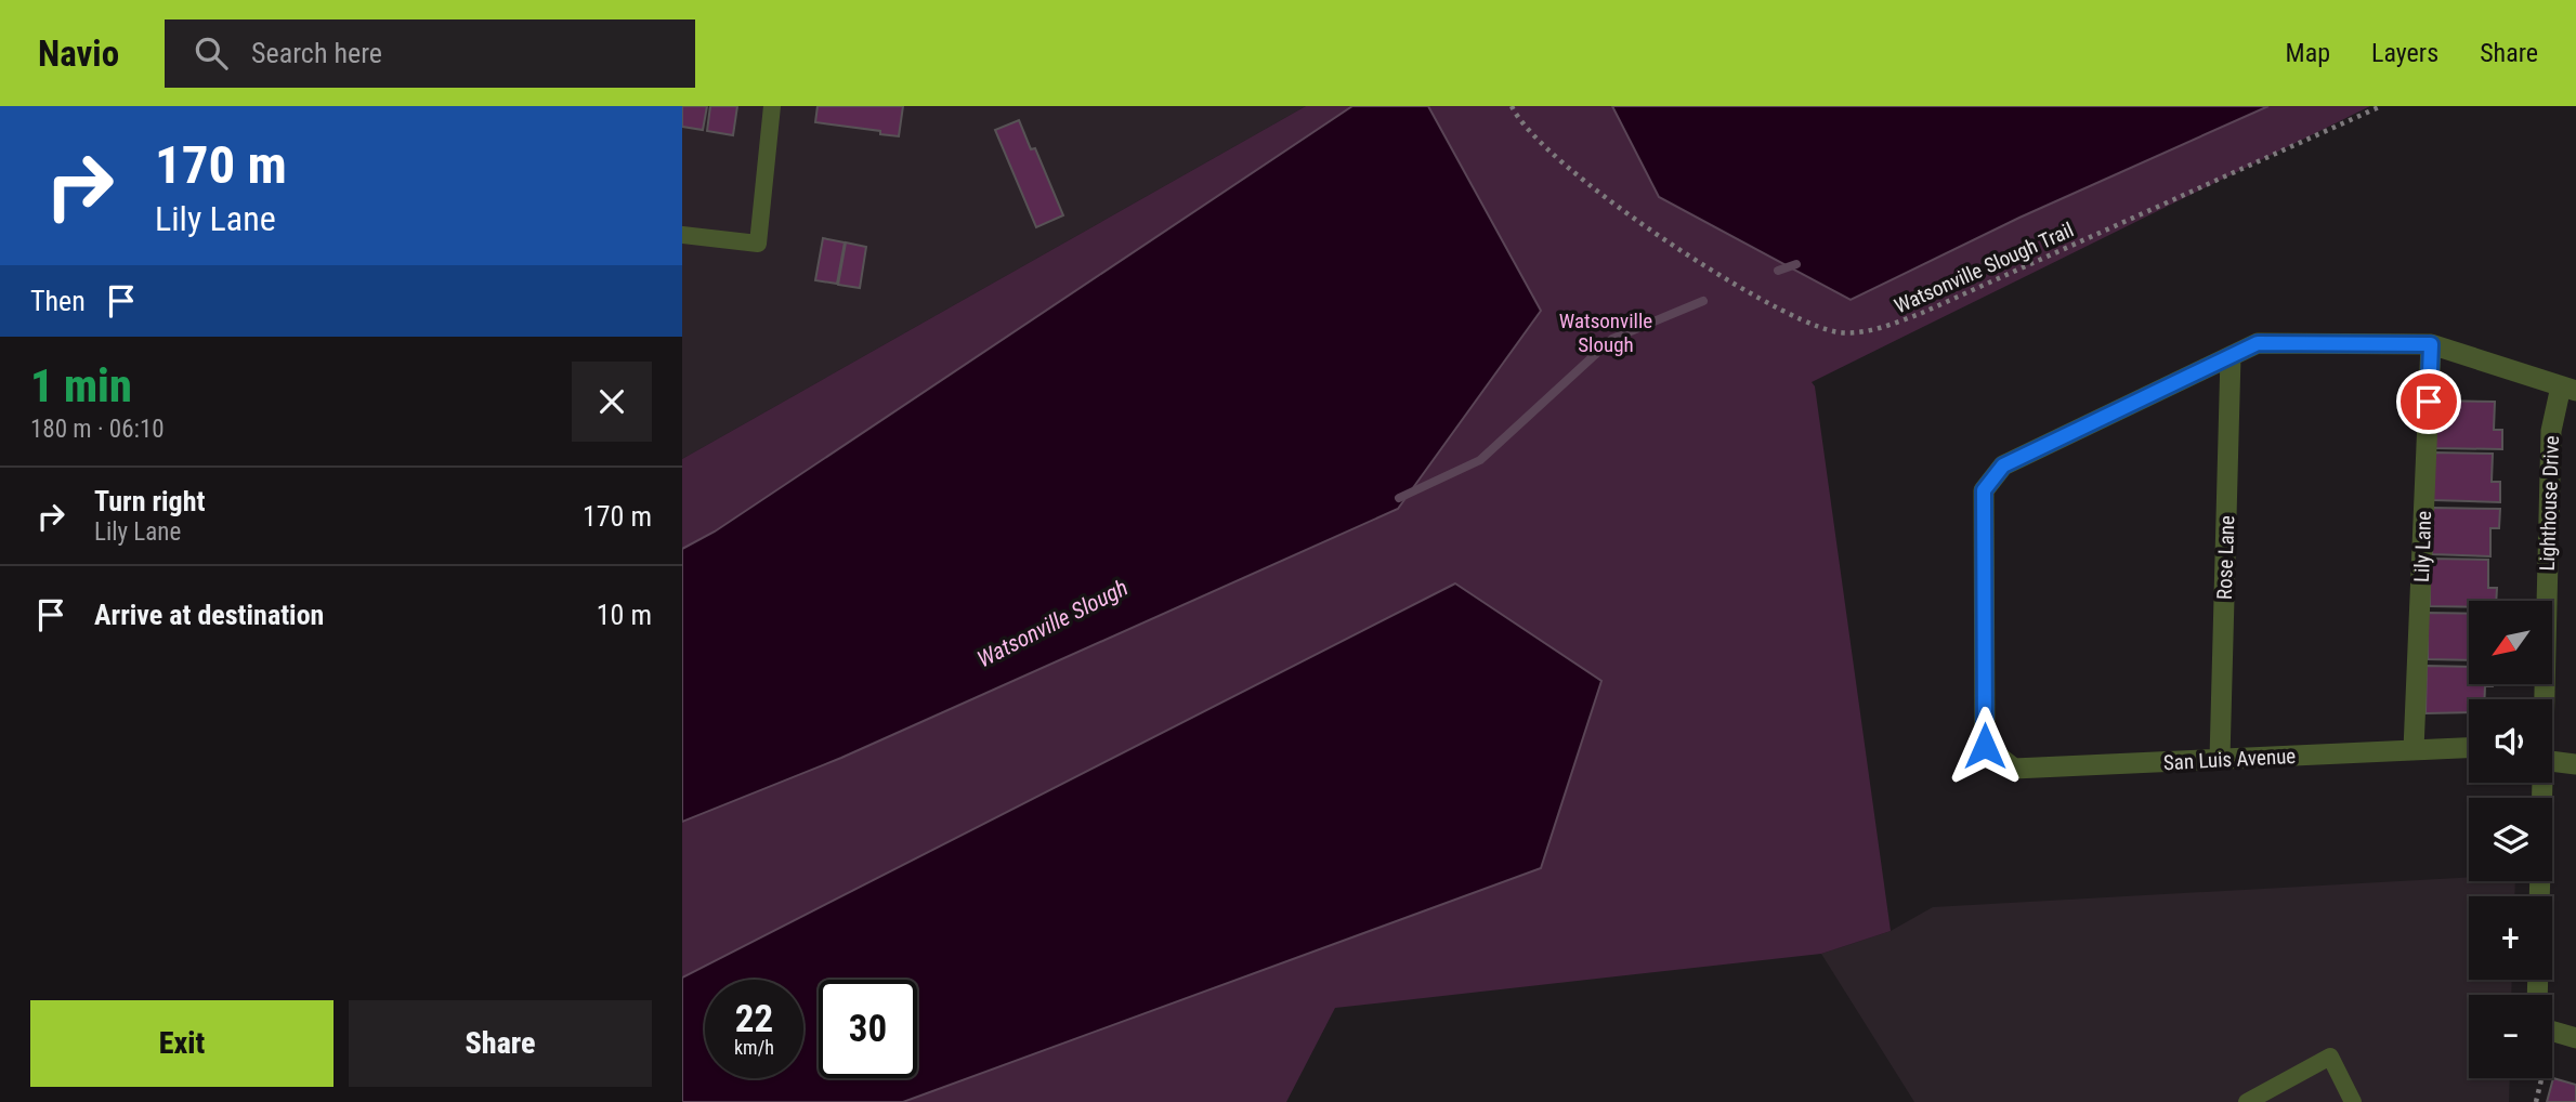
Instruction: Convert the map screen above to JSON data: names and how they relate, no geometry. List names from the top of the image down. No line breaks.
{"streets":{"street":["Lighthouse Drive","Lily Lane","Rose Lane","San Luis Avenue"],"path":["Watsonville Slough Trail"]},"crossings":[["Lily Lane","San Luis Avenue"],["Rose Lane","San Luis Avenue"]],"water":["Watsonville Slough"],"parks":["Watsonville Slough"],"north":"bottom left","page":{"header":"Navio","search":"Search here","nav":["Map","Layers","Share"],"turn":["170 m","Lily Lane"],"then":"Then","heading":["1 min","180 m · 06:10"],"list":[{"name":"Turn right","note":"Lily Lane","value":"170 m"},{"name":"Arrive at destination","value":"10 m"}],"map_buttons":["+","−"],"speed":"22 km/h","limit":"30","buttons":["Exit","Share"]}}
